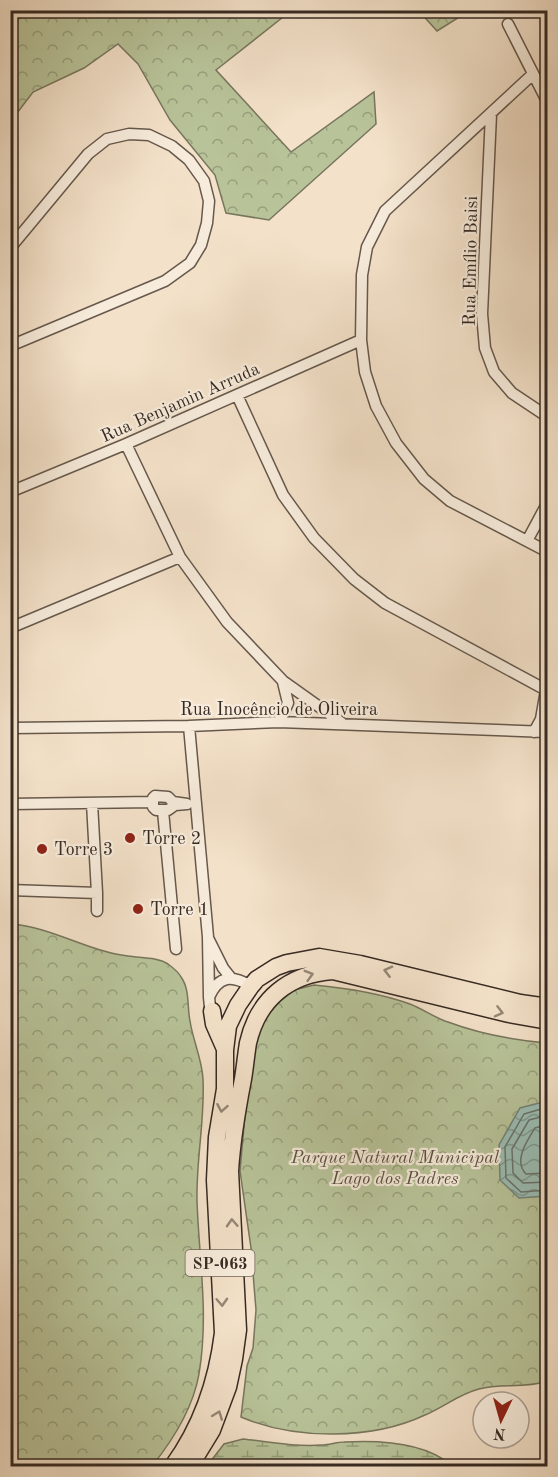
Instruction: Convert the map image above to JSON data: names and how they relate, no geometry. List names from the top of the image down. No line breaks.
{"streets":{"main road":["SP-063"],"street":["Rua Emílio Baisi","Rua Benjamin Arruda","Rua Inocêncio de Oliveira"]},"parks":["Parque Natural Municipal Lago dos Padres"],"places":["Torre 2","Torre 3","Torre 1"],"north":"bottom"}
